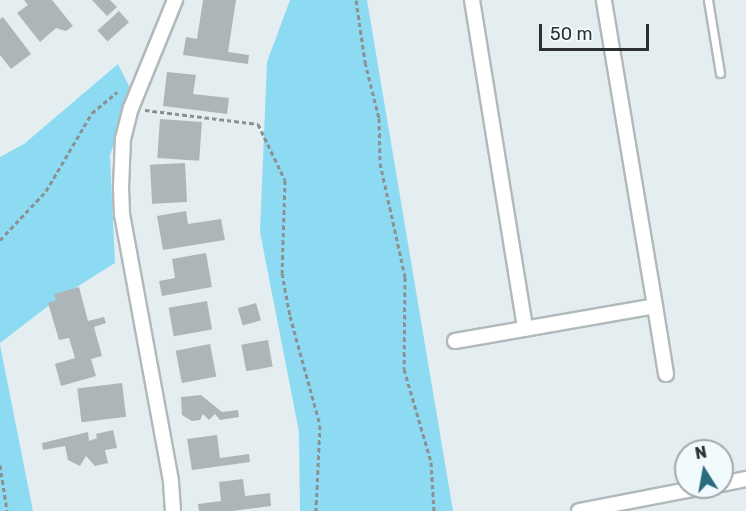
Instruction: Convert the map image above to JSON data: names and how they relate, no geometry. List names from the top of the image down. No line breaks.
{"scale_bar":"50 m","north":"top"}
